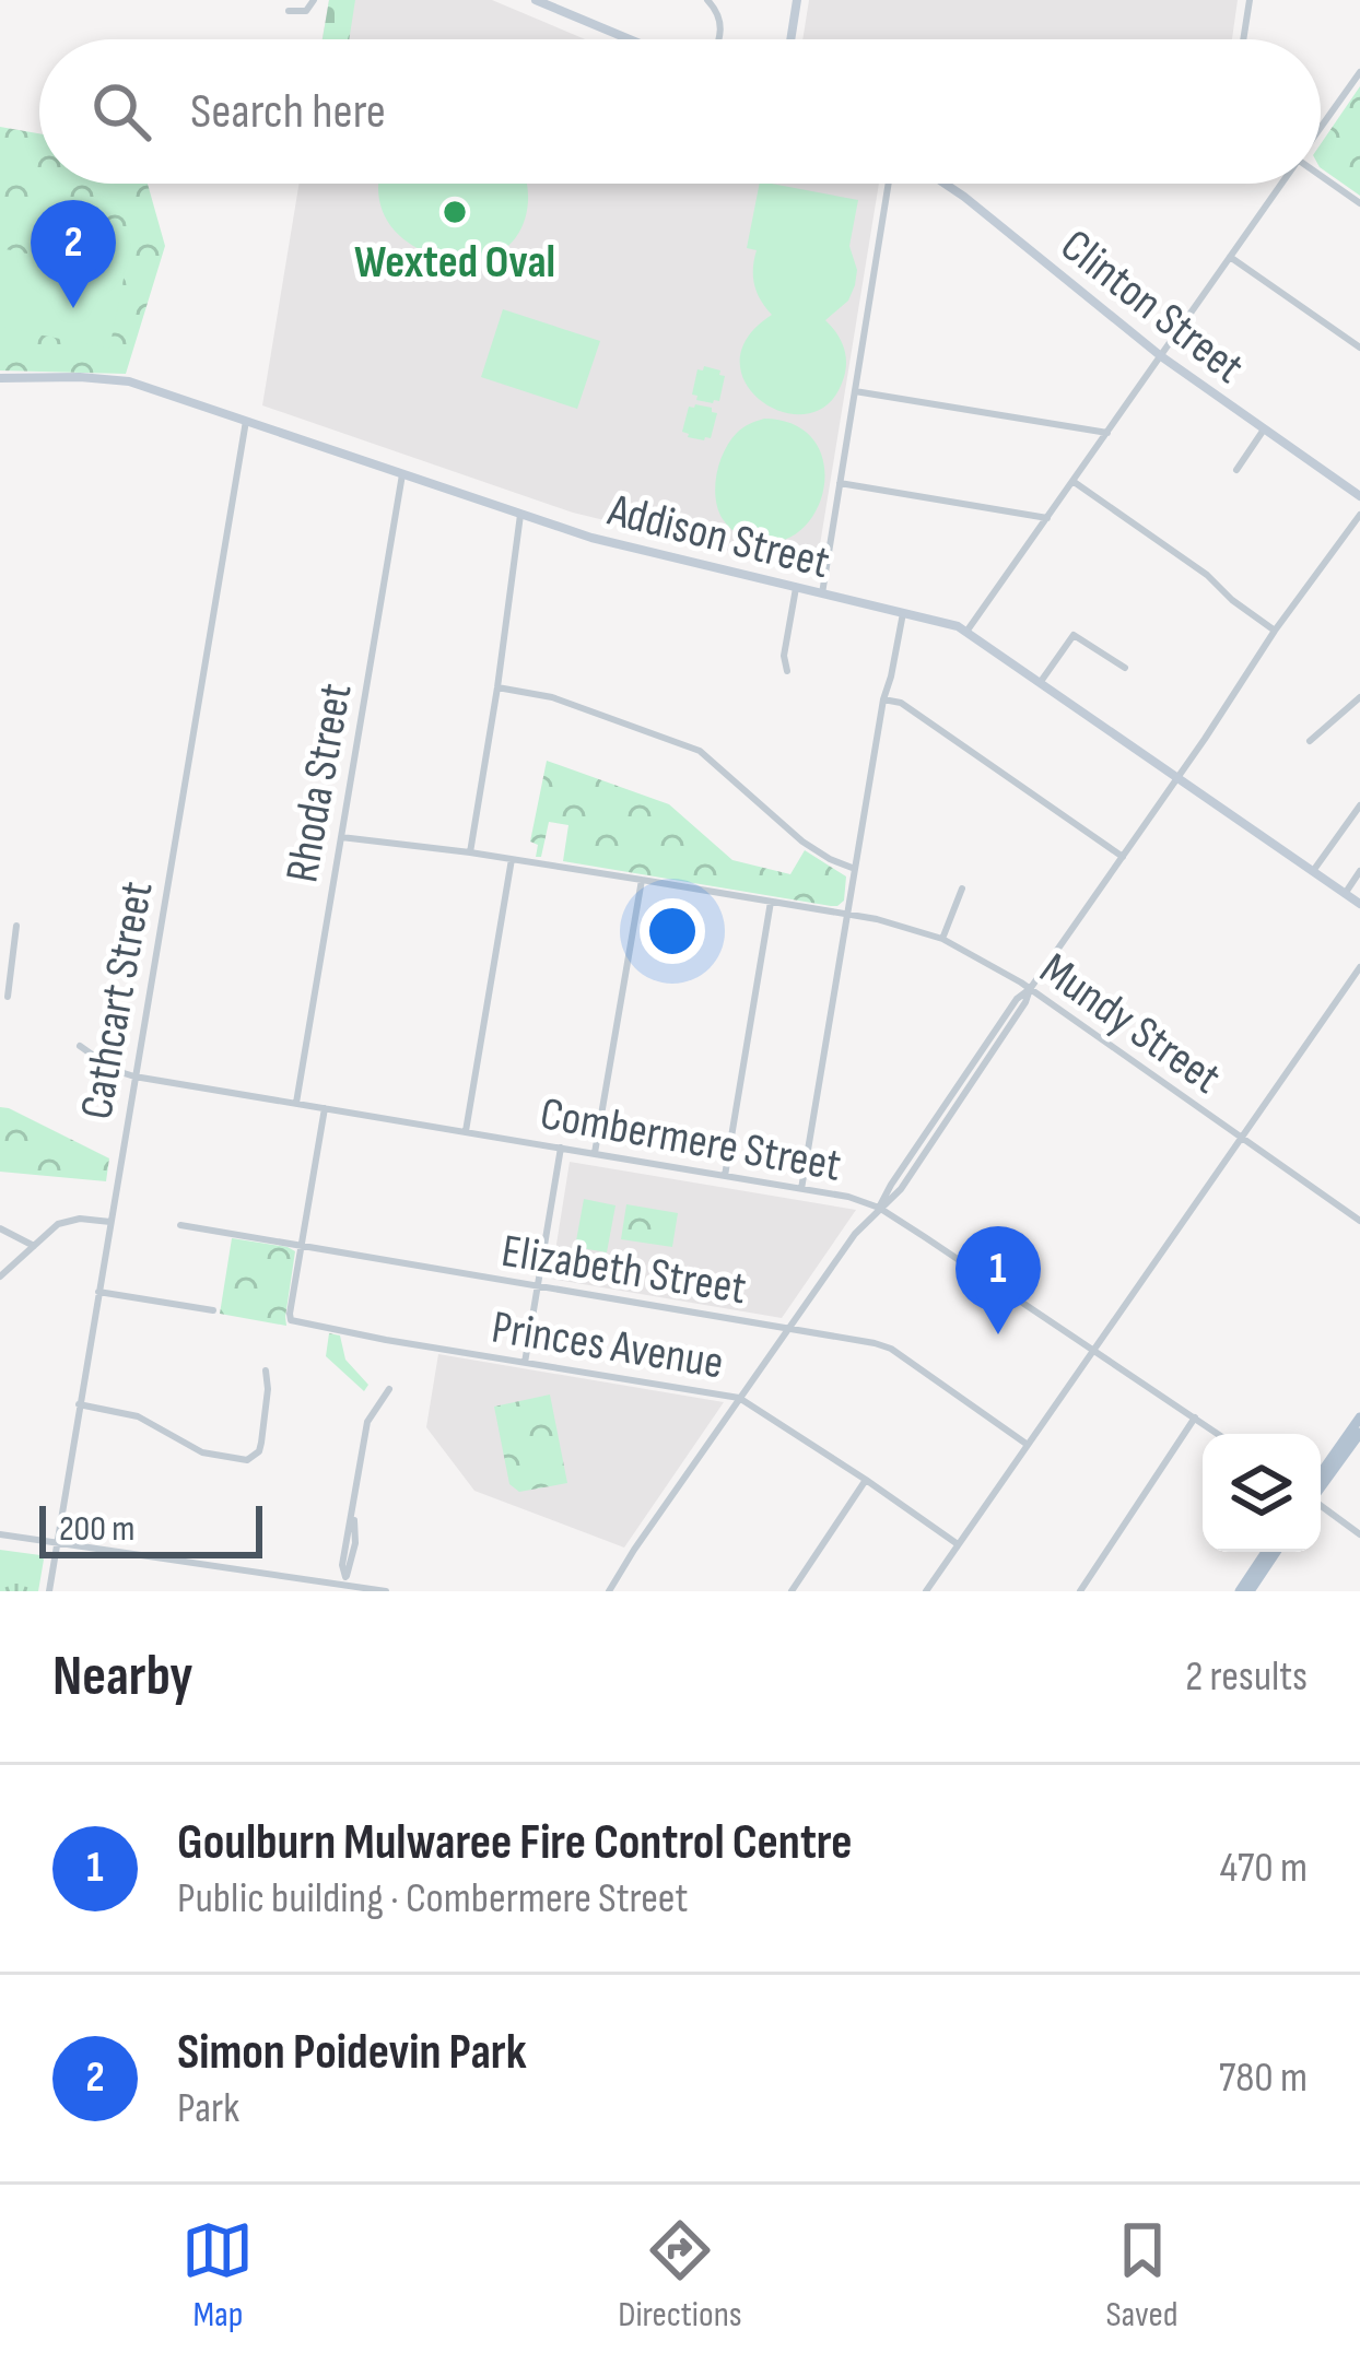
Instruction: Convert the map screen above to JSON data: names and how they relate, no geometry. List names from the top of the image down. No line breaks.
{"streets":{"street":["Clinton Street","Addison Street","Rhoda Street","Cathcart Street","Mundy Street","Combermere Street","Elizabeth Street","Princes Avenue"]},"crossings":[["Addison Street","Rhoda Street"],["Addison Street","Cathcart Street"],["Rhoda Street","Mundy Street"],["Rhoda Street","Combermere Street"],["Cathcart Street","Combermere Street"],["Elizabeth Street","Princes Avenue"]],"places":["Wexted Oval"],"scale_bar":"200 m","page":{"search":"Search here","pins":["2","1"],"scale":"200 m","heading":["Nearby","2 results"],"list":[{"mark":"1","name":"Goulburn Mulwaree Fire Control Centre","note":"Public building · Combermere Street","value":"470 m"},{"mark":"2","name":"Simon Poidevin Park","note":"Park","value":"780 m"}],"nav":["Map","Directions","Saved"]}}
